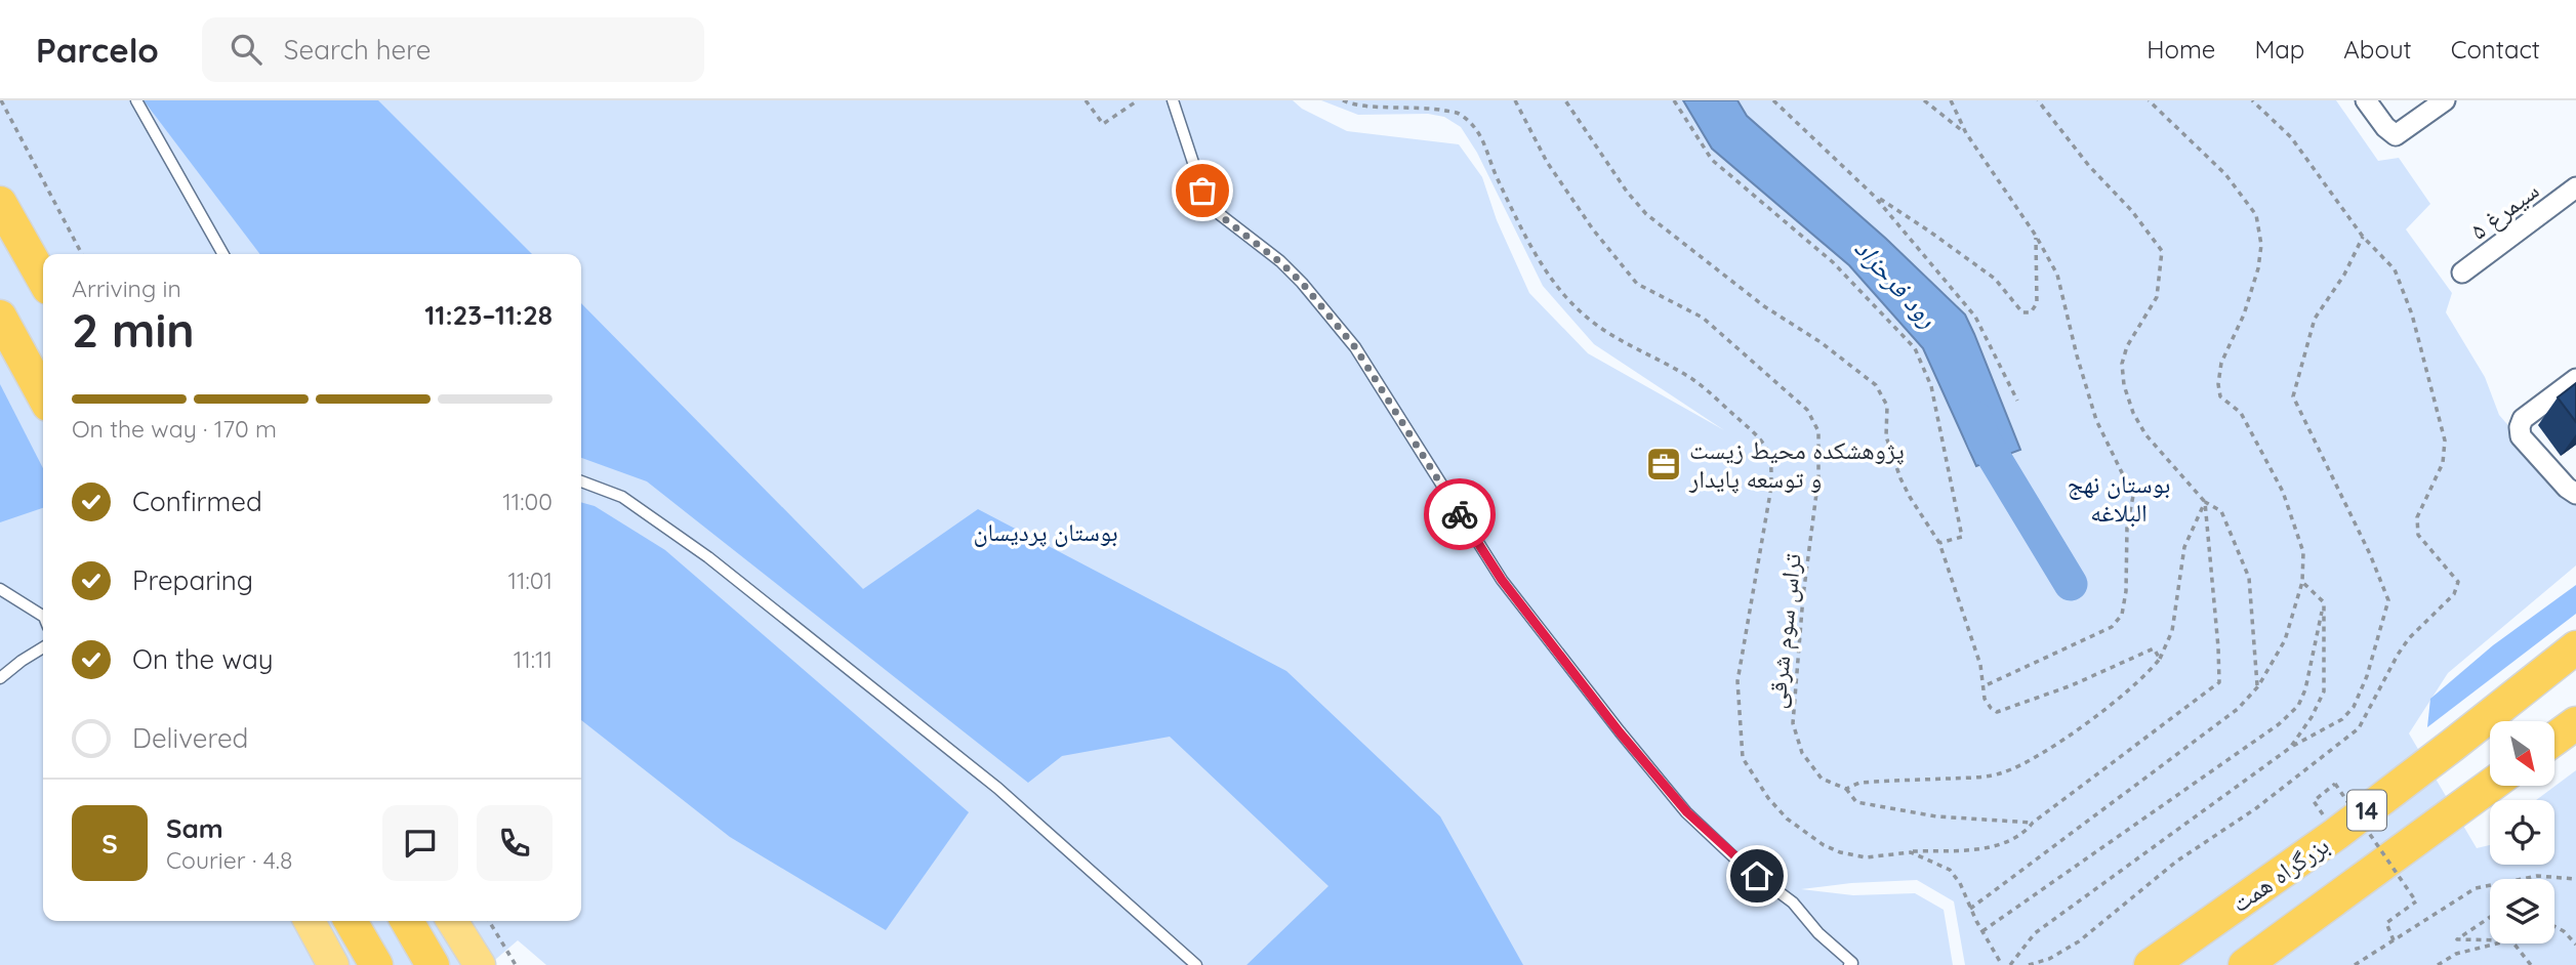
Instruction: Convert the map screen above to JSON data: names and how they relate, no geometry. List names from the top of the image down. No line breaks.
{"streets":{"highway":["14","بزرگراه همت"],"street":["سیمرغ ۵"],"path":["تراس سوم شرقی"]},"water":["رود فرحزاد"],"parks":["بوستان نهج البلاغه","بوستان پردیسان"],"places":{"office":["پژوهشکده محیط زیست و توسعه پایدار"]},"north":"bottom right","page":{"header":"Parcelo","search":"Search here","nav":["Home","Map","About","Contact"],"heading":["2 min","Arriving in","11:23–11:28"],"panel":["Sam","Courier · 4.8"],"bar":"On the way · 170 m","list":[["Confirmed","11:00"],["Preparing","11:01"],["On the way","11:11"],"Delivered"],"round":"S"}}
